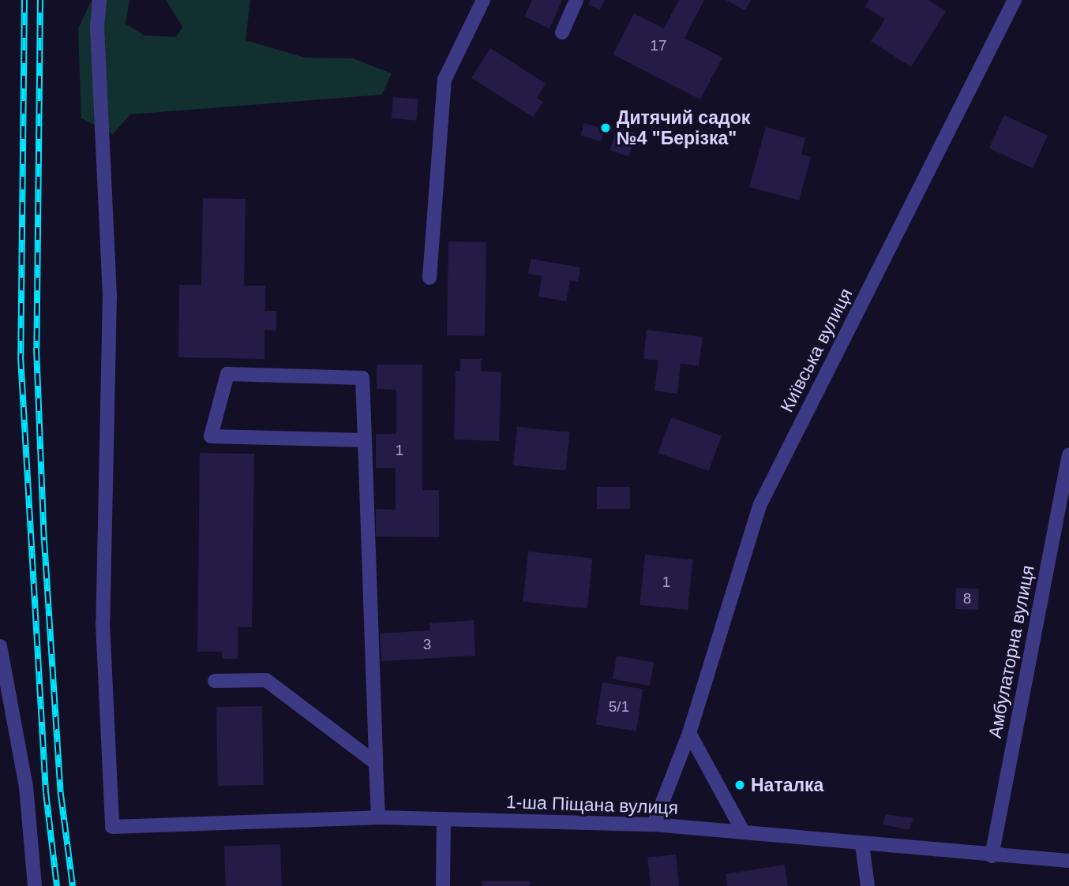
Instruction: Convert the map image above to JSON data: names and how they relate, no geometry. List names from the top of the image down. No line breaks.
{"streets":{"street":["Київська вулиця","Амбулаторна вулиця","1-ша Піщана вулиця"]},"crossings":[["Київська вулиця","1-ша Піщана вулиця"],["Амбулаторна вулиця","1-ша Піщана вулиця"]],"places":["Дитячий садок №4 \"Берізка\"","Наталка"],"house_numbers":["17","1","1","8","3","5/1"]}
